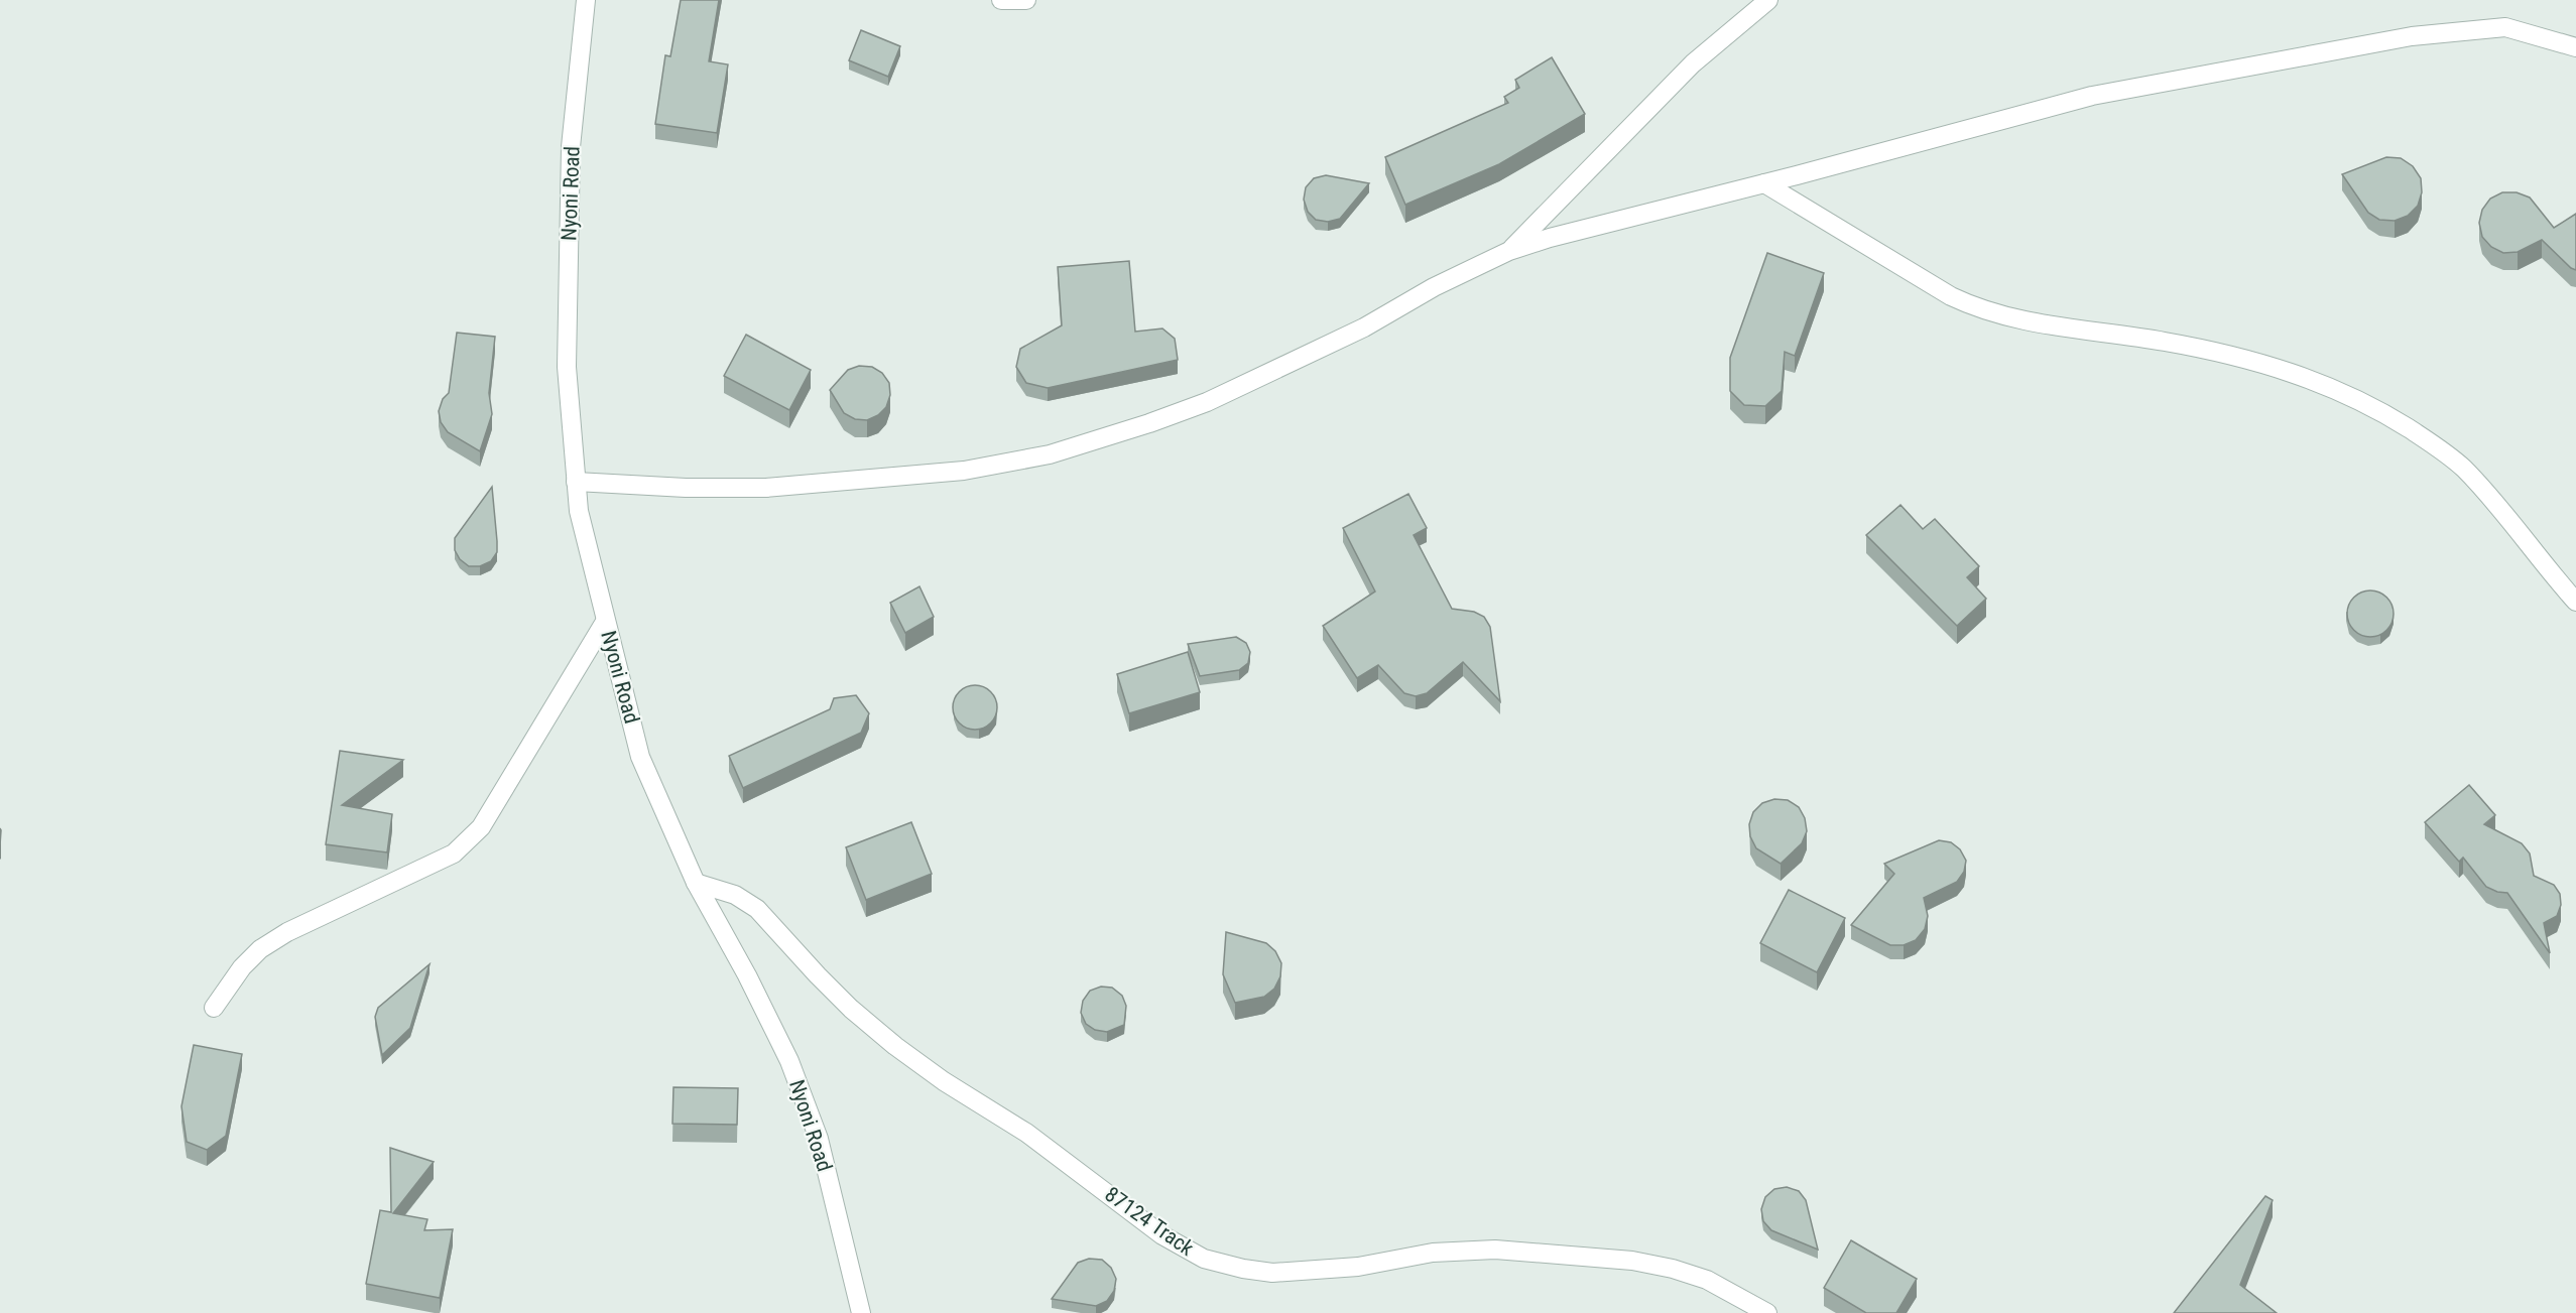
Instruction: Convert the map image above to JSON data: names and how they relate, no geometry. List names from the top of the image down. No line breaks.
{"streets":{"street":["Nyoni Road","87124 Track"]},"crossings":[["Nyoni Road","87124 Track"]]}
